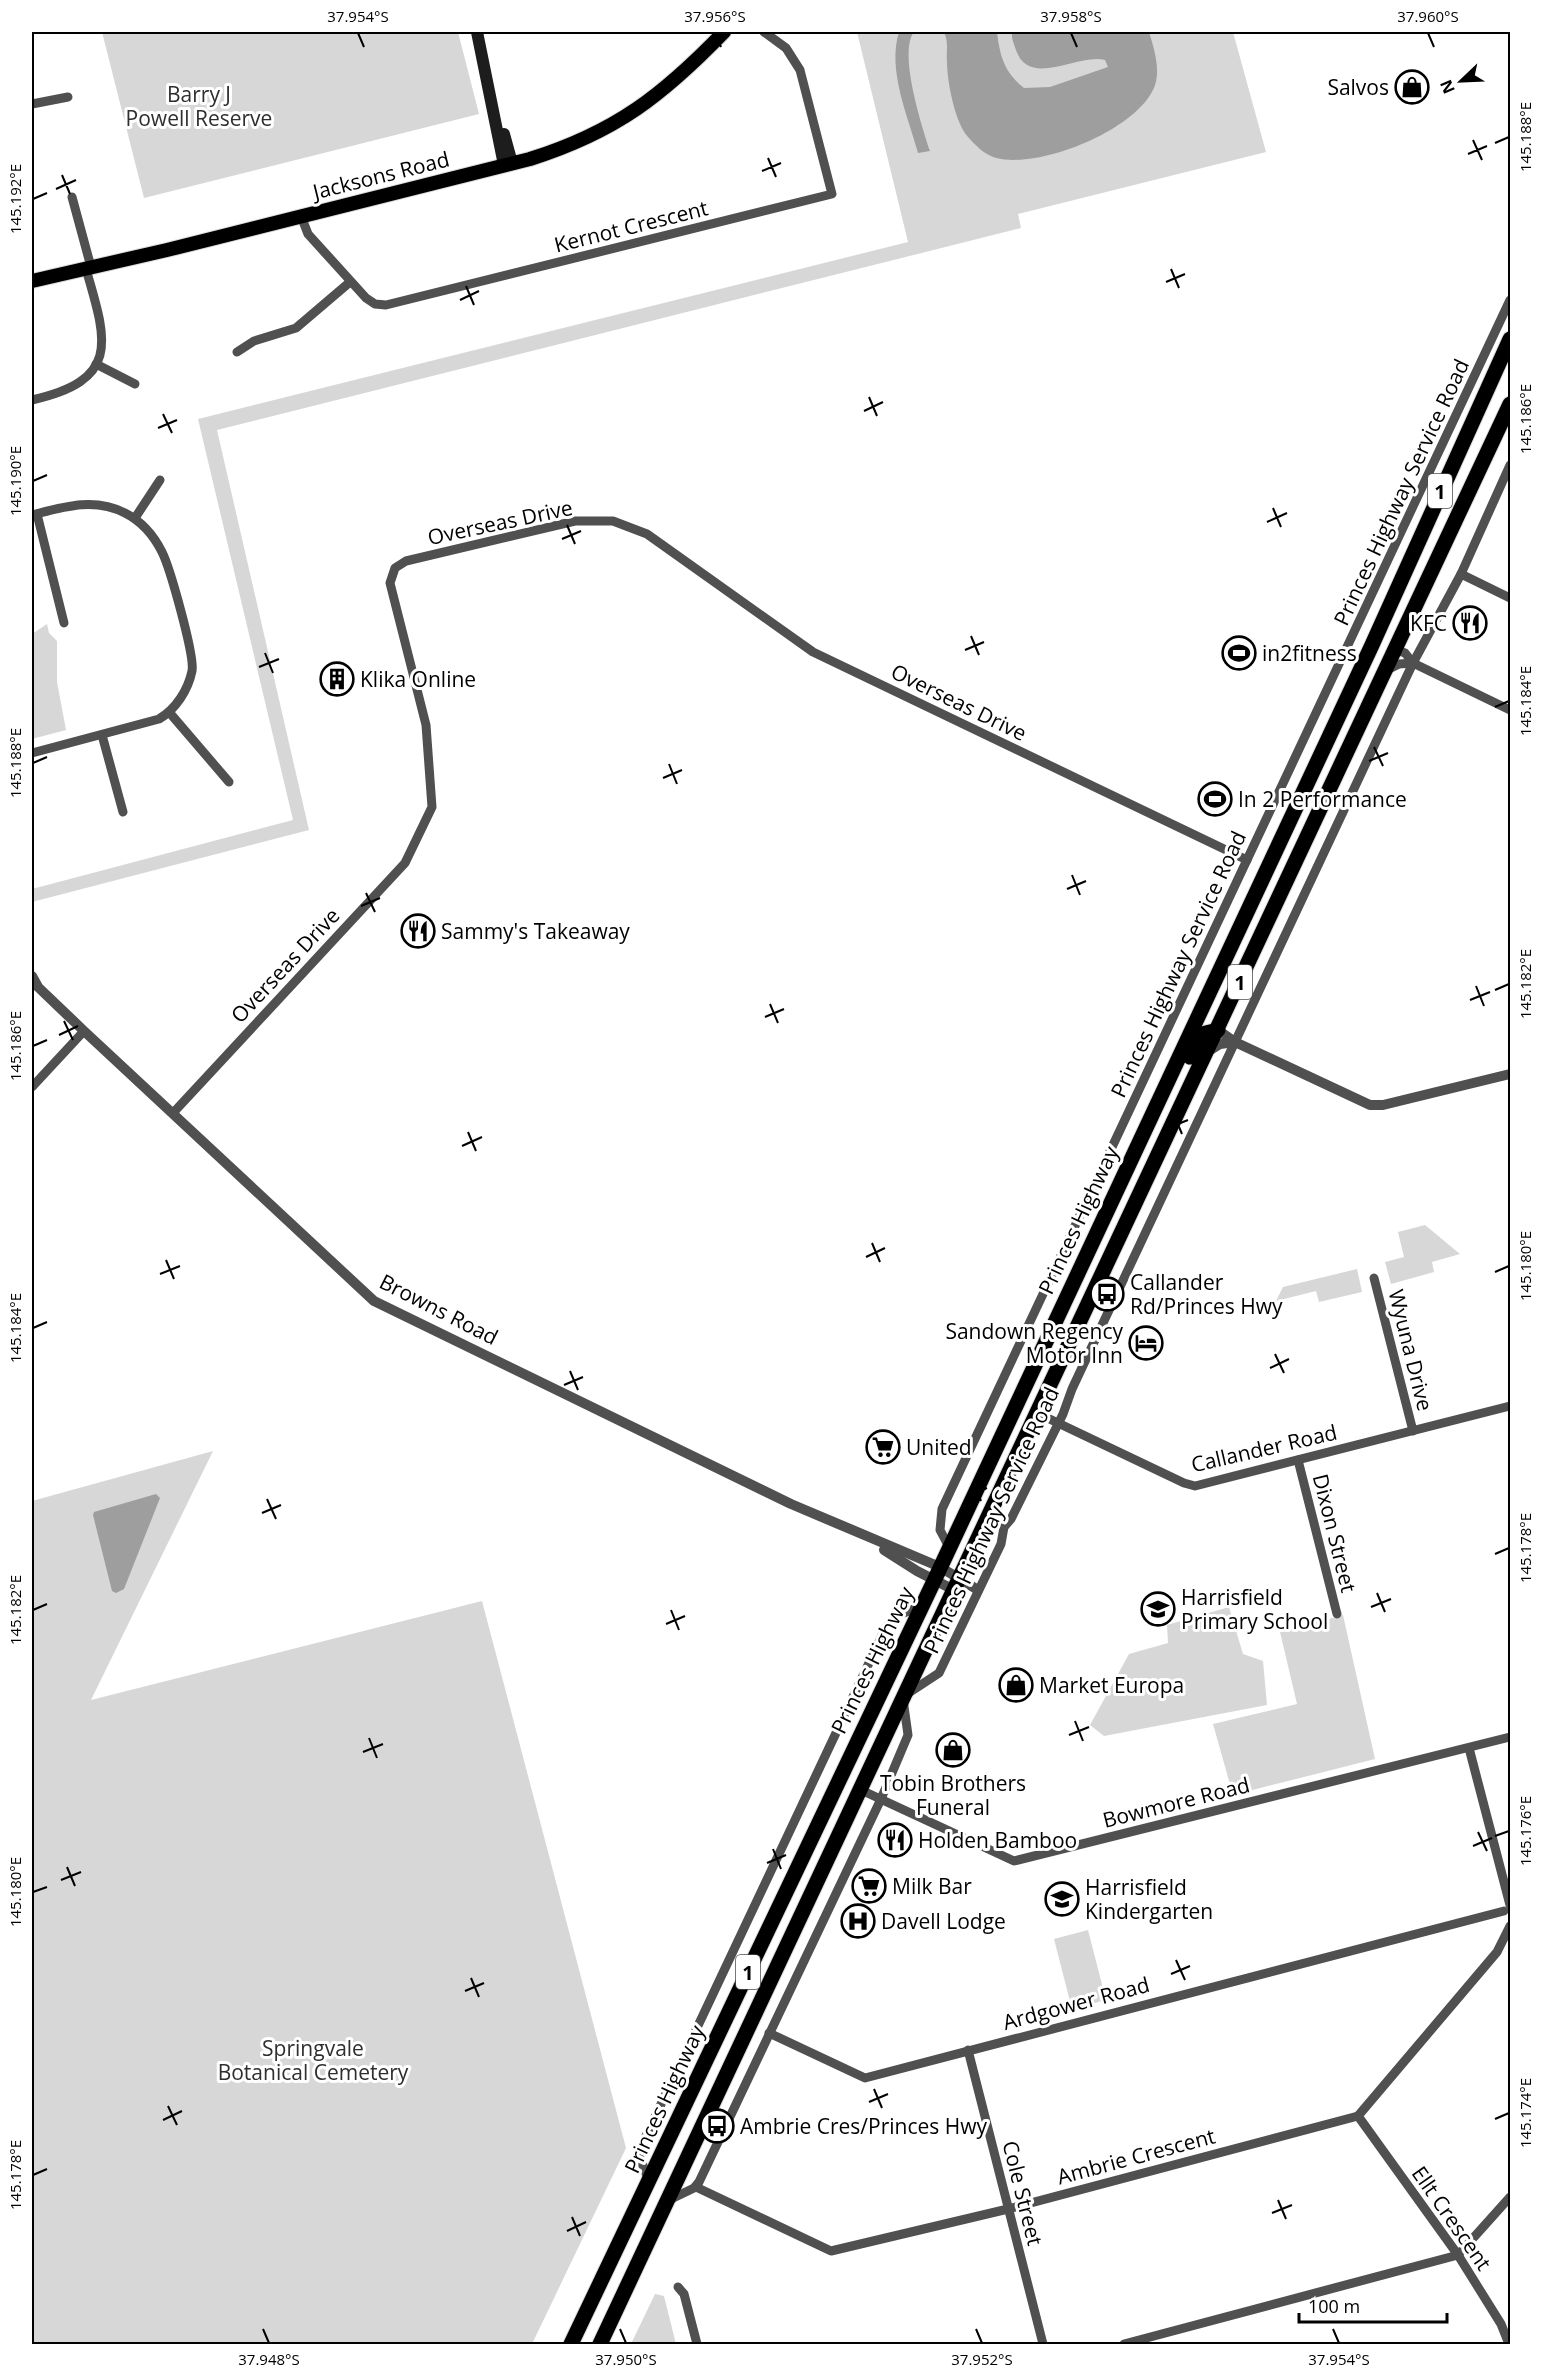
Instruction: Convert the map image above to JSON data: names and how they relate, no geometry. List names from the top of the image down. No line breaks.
{"streets":{"highway":["1","Princes Highway"],"main road":["Jacksons Road"],"street":["Kernot Crescent","Princes Highway Service Road","Overseas Drive","Browns Road","Wyuna Drive","Callander Road","Dixon Street","Bowmore Road","Ardgower Road","Ambrie Crescent","Cole Street","Ellt Crescent"]},"crossings":[["Jacksons Road","Kernot Crescent"],["Princes Highway Service Road","Overseas Drive"],["Princes Highway Service Road","Princes Highway"],["Princes Highway Service Road","Browns Road"],["Princes Highway Service Road","Callander Road"],["Overseas Drive","Browns Road"],["Princes Highway","Browns Road"],["Princes Highway","Callander Road"],["Princes Highway","Bowmore Road"],["Wyuna Drive","Callander Road"],["Callander Road","Dixon Street"],["Ardgower Road","Cole Street"],["Ambrie Crescent","Cole Street"],["Ambrie Crescent","Ellt Crescent"]],"parks":["Barry J Powell Reserve","Springvale Botanical Cemetery"],"places":{"shop":["Salvos","Market Europa","Tobin Brothers Funeral"],"restaurant":["KFC","Sammy's Takeaway","Holden Bamboo"],"sports":["in2fitness","In 2 Performance"],"building":["Klika Online"],"bus stop":["Callander Rd/Princes Hwy","Ambrie Cres/Princes Hwy"],"hotel":["Sandown Regency Motor Inn"],"supermarket":["United","Milk Bar"],"school or university":["Harrisfield Primary School","Harrisfield Kindergarten"],"hospital":["Davell Lodge"]},"scale_bar":"100 m","north":"bottom left","coordinates":["37.954°S","37.956°S","37.958°S","37.960°S","145.188°E","145.192°E","145.186°E","145.190°E","145.184°E","145.182°E","145.180°E","145.178°E","145.176°E","145.174°E","37.948°S","37.950°S","37.952°S"]}
